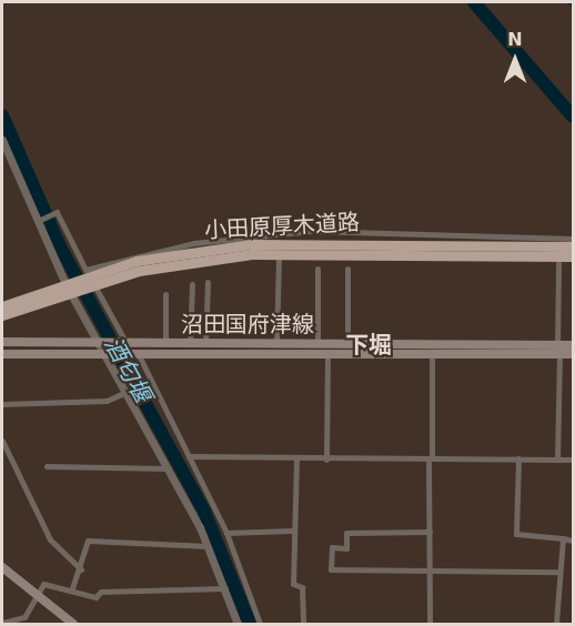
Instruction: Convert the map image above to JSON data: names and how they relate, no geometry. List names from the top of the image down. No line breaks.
{"streets":{"highway":["小田原厚木道路"],"main road":["沼田国府津線"]},"districts":["下堀"],"water":["酒匂堰"],"north":"top"}
